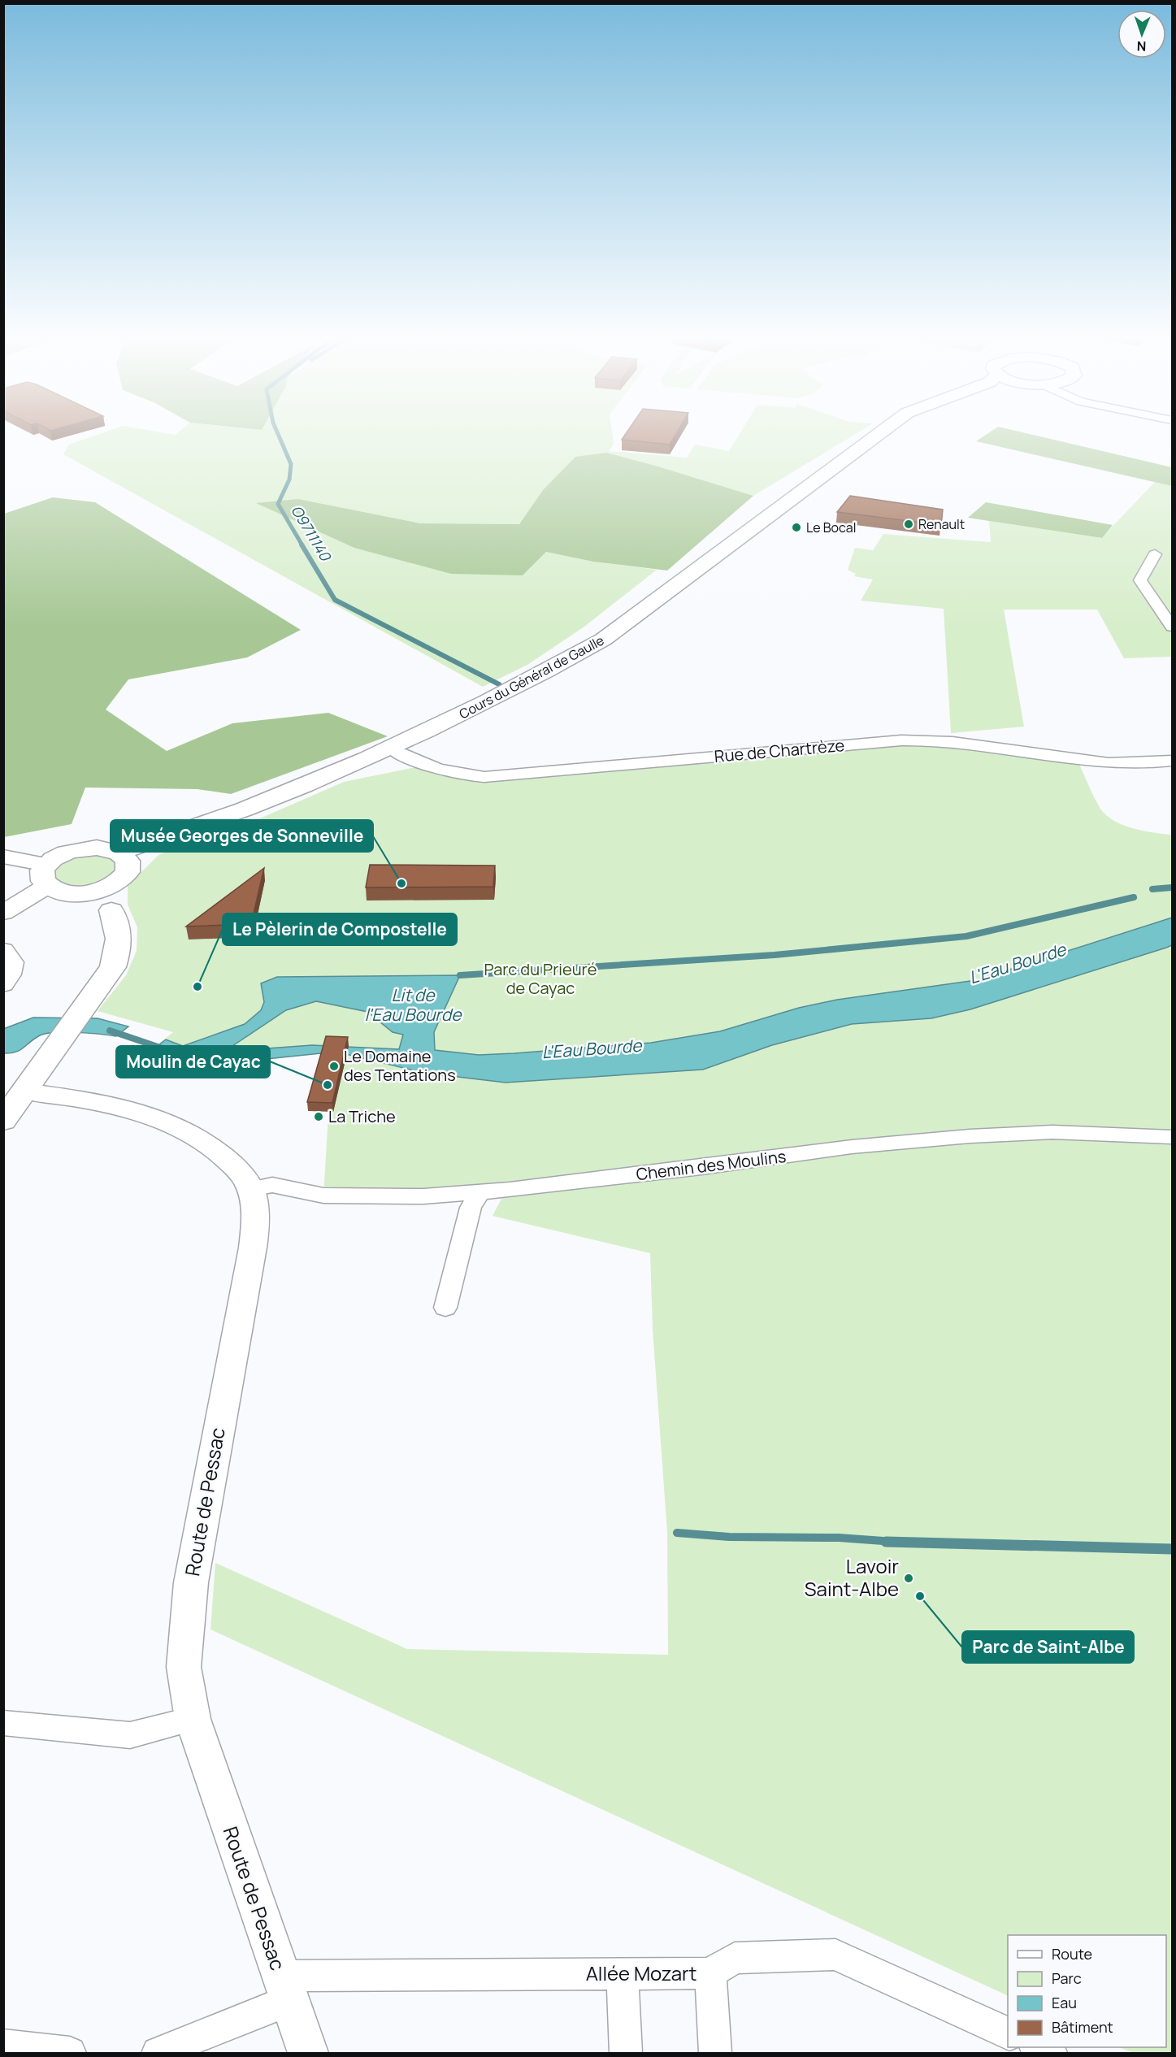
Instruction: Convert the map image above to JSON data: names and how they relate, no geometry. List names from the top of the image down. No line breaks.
{"streets":{"main road":["Cours du Général de Gaulle"],"street":["Rue de Chartrèze","Chemin des Moulins","Route de Pessac","Allée Mozart"]},"crossings":[["Cours du Général de Gaulle","Rue de Chartrèze"],["Chemin des Moulins","Route de Pessac"],["Route de Pessac","Allée Mozart"]],"water":["O9711140","L'Eau Bourde","Lit de l'Eau Bourde"],"parks":["Parc du Prieuré de Cayac"],"places":["Renault","Le Bocal","Musée Georges de Sonneville","Le Pèlerin de Compostelle","Le Domaine des Tentations","Moulin de Cayac","La Triche","Lavoir Saint-Albe","Parc de Saint-Albe"],"legend":["Route","Parc","Eau","Bâtiment"],"north":"bottom"}
